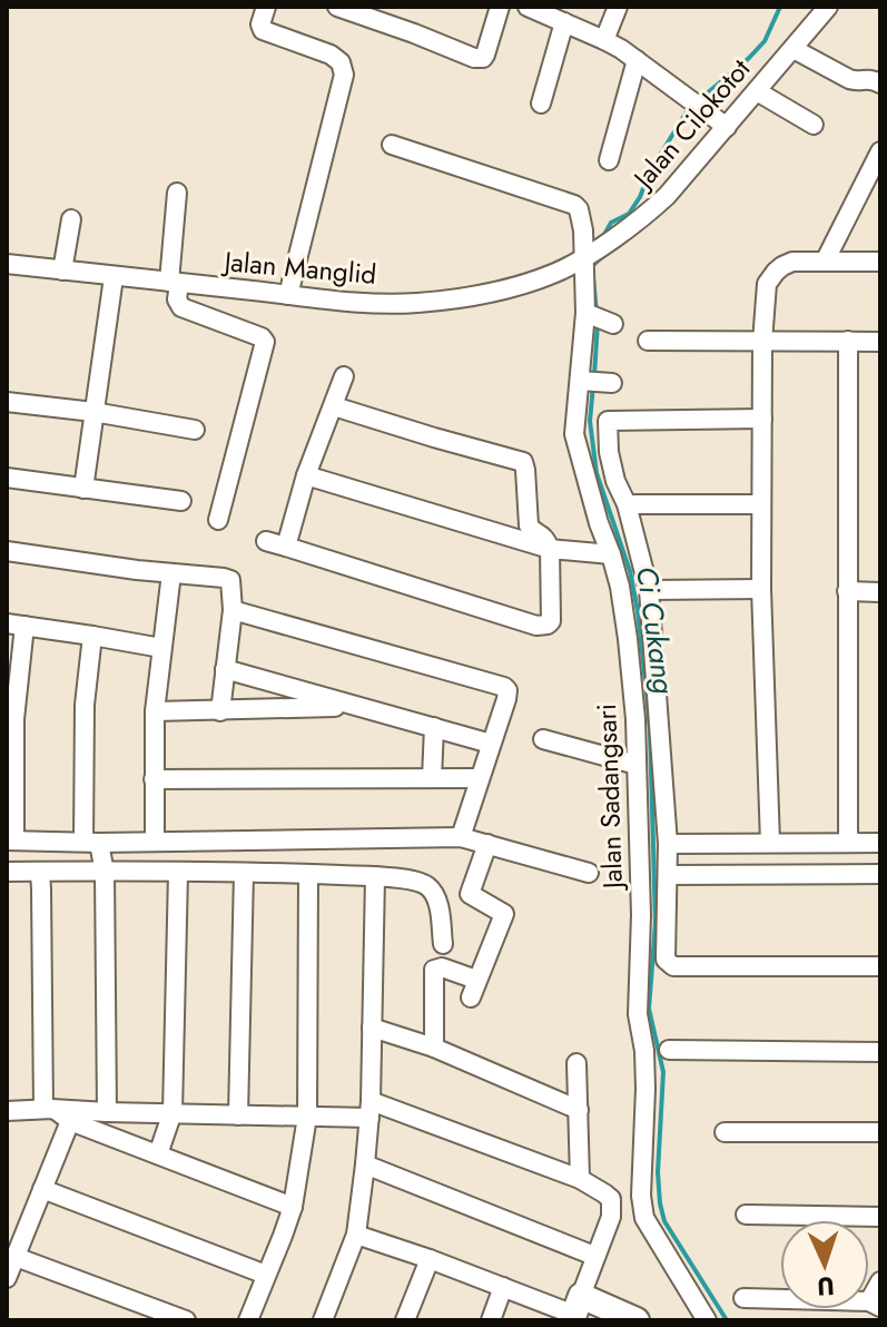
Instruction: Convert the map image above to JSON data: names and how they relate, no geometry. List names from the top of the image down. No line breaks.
{"streets":{"street":["Jalan Cilokotot","Jalan Manglid","Jalan Sadangsari"]},"crossings":[["Jalan Cilokotot","Jalan Manglid"],["Jalan Cilokotot","Jalan Sadangsari"],["Jalan Manglid","Jalan Sadangsari"]],"water":["Ci Cukang"],"north":"bottom"}
